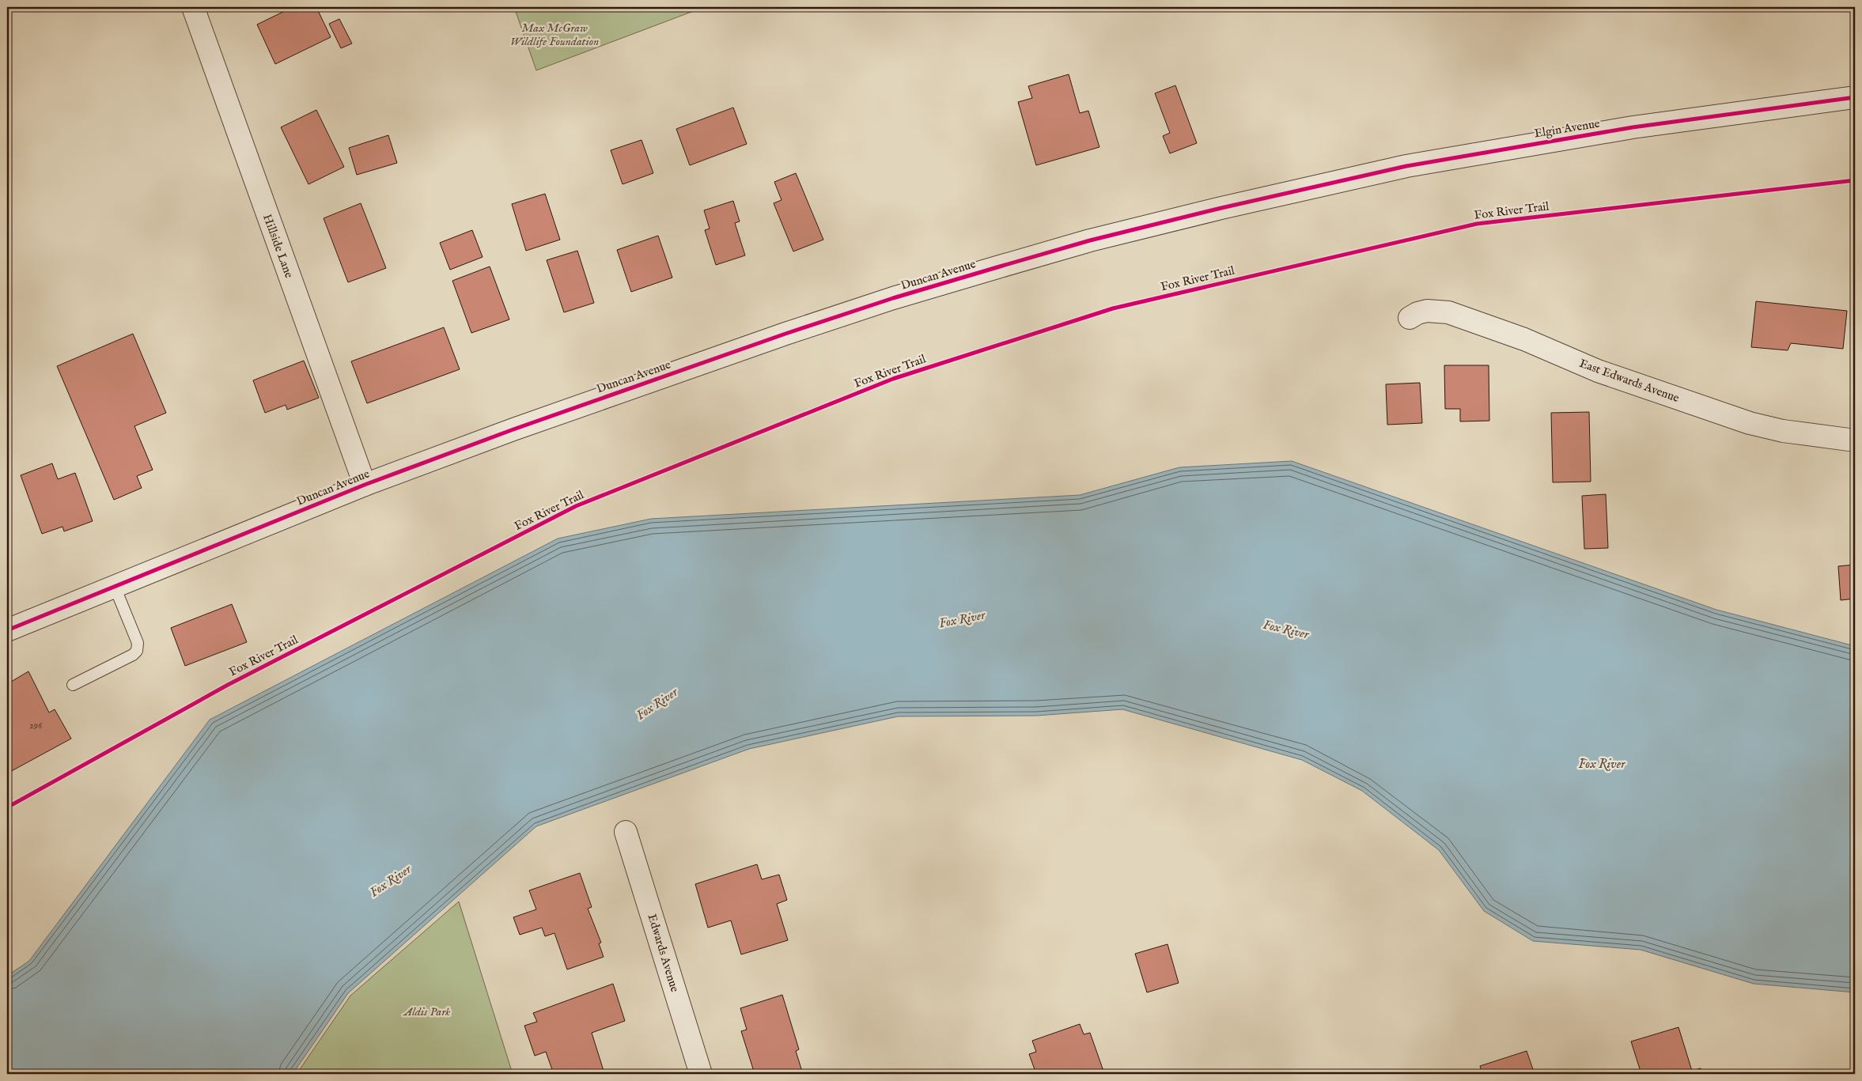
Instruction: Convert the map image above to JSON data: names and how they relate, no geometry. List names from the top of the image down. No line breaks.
{"streets":{"street":["Elgin Avenue","Hillside Lane","Duncan Avenue","East Edwards Avenue","Edwards Avenue"],"cycle path":["Fox River Trail"]},"crossings":[["Elgin Avenue","Duncan Avenue"],["Hillside Lane","Duncan Avenue"]],"water":["Fox River"],"parks":["Max McGraw Wildlife Foundation","Aldis Park"],"house_numbers":["296"]}
